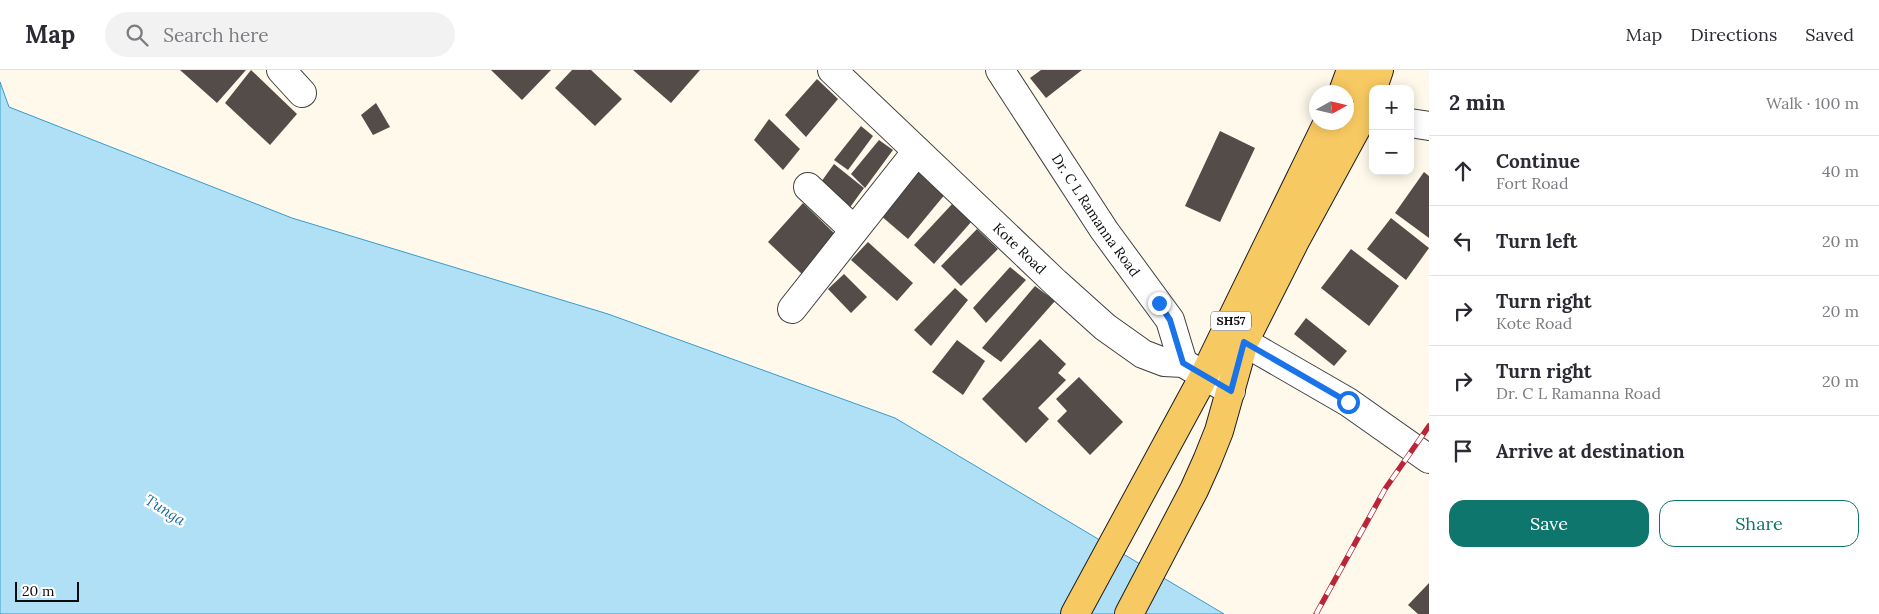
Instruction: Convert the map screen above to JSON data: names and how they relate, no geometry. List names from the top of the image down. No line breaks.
{"streets":{"main road":["SH57"],"street":["Dr. C L Ramanna Road","Kote Road"]},"crossings":[["Dr. C L Ramanna Road","Kote Road"],["Dr. C L Ramanna Road","SH57"],["Kote Road","SH57"]],"water":["Tunga"],"scale_bar":"20 m","north":"right","page":{"header":"Map","search":"Search here","nav":["Map","Directions","Saved"],"heading":["2 min","Walk · 100 m"],"map_buttons":["+","−"],"list":[["Continue","Fort Road","40 m"],["Turn left","20 m"],["Turn right","Kote Road","20 m"],["Turn right","Dr. C L Ramanna Road","20 m"],"Arrive at destination"],"buttons":["Save","Share"],"scale":"20 m"}}
